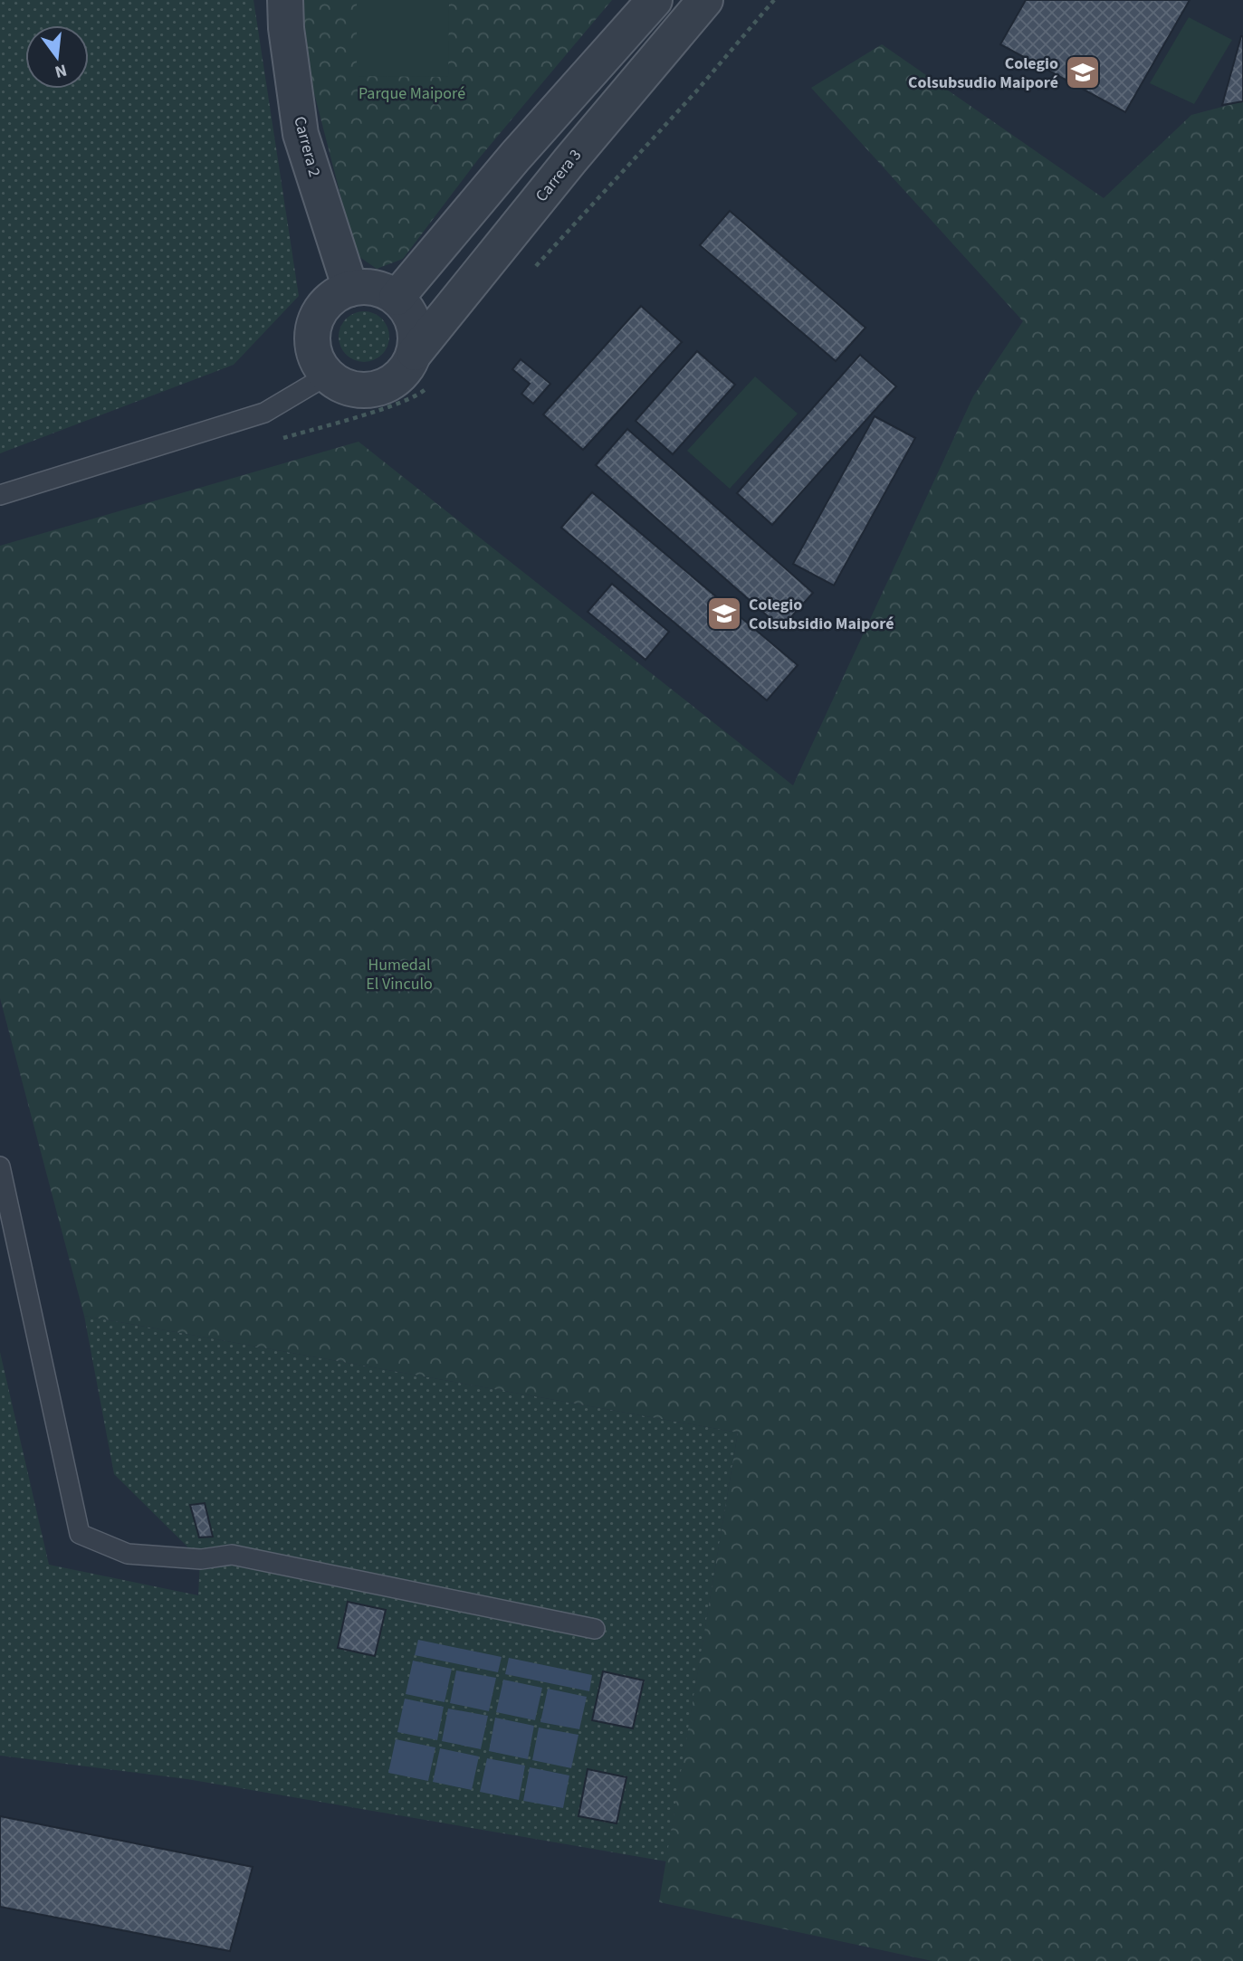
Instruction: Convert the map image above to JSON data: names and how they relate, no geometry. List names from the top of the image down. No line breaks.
{"streets":{"street":["Carrera 2","Carrera 3"]},"crossings":[["Carrera 2","Carrera 3"]],"parks":["Parque Maiporé","Humedal El Vinculo"],"places":{"school or university":["Colegio Colsubsudio Maiporé","Colegio Colsubsidio Maiporé"]},"north":"bottom"}
